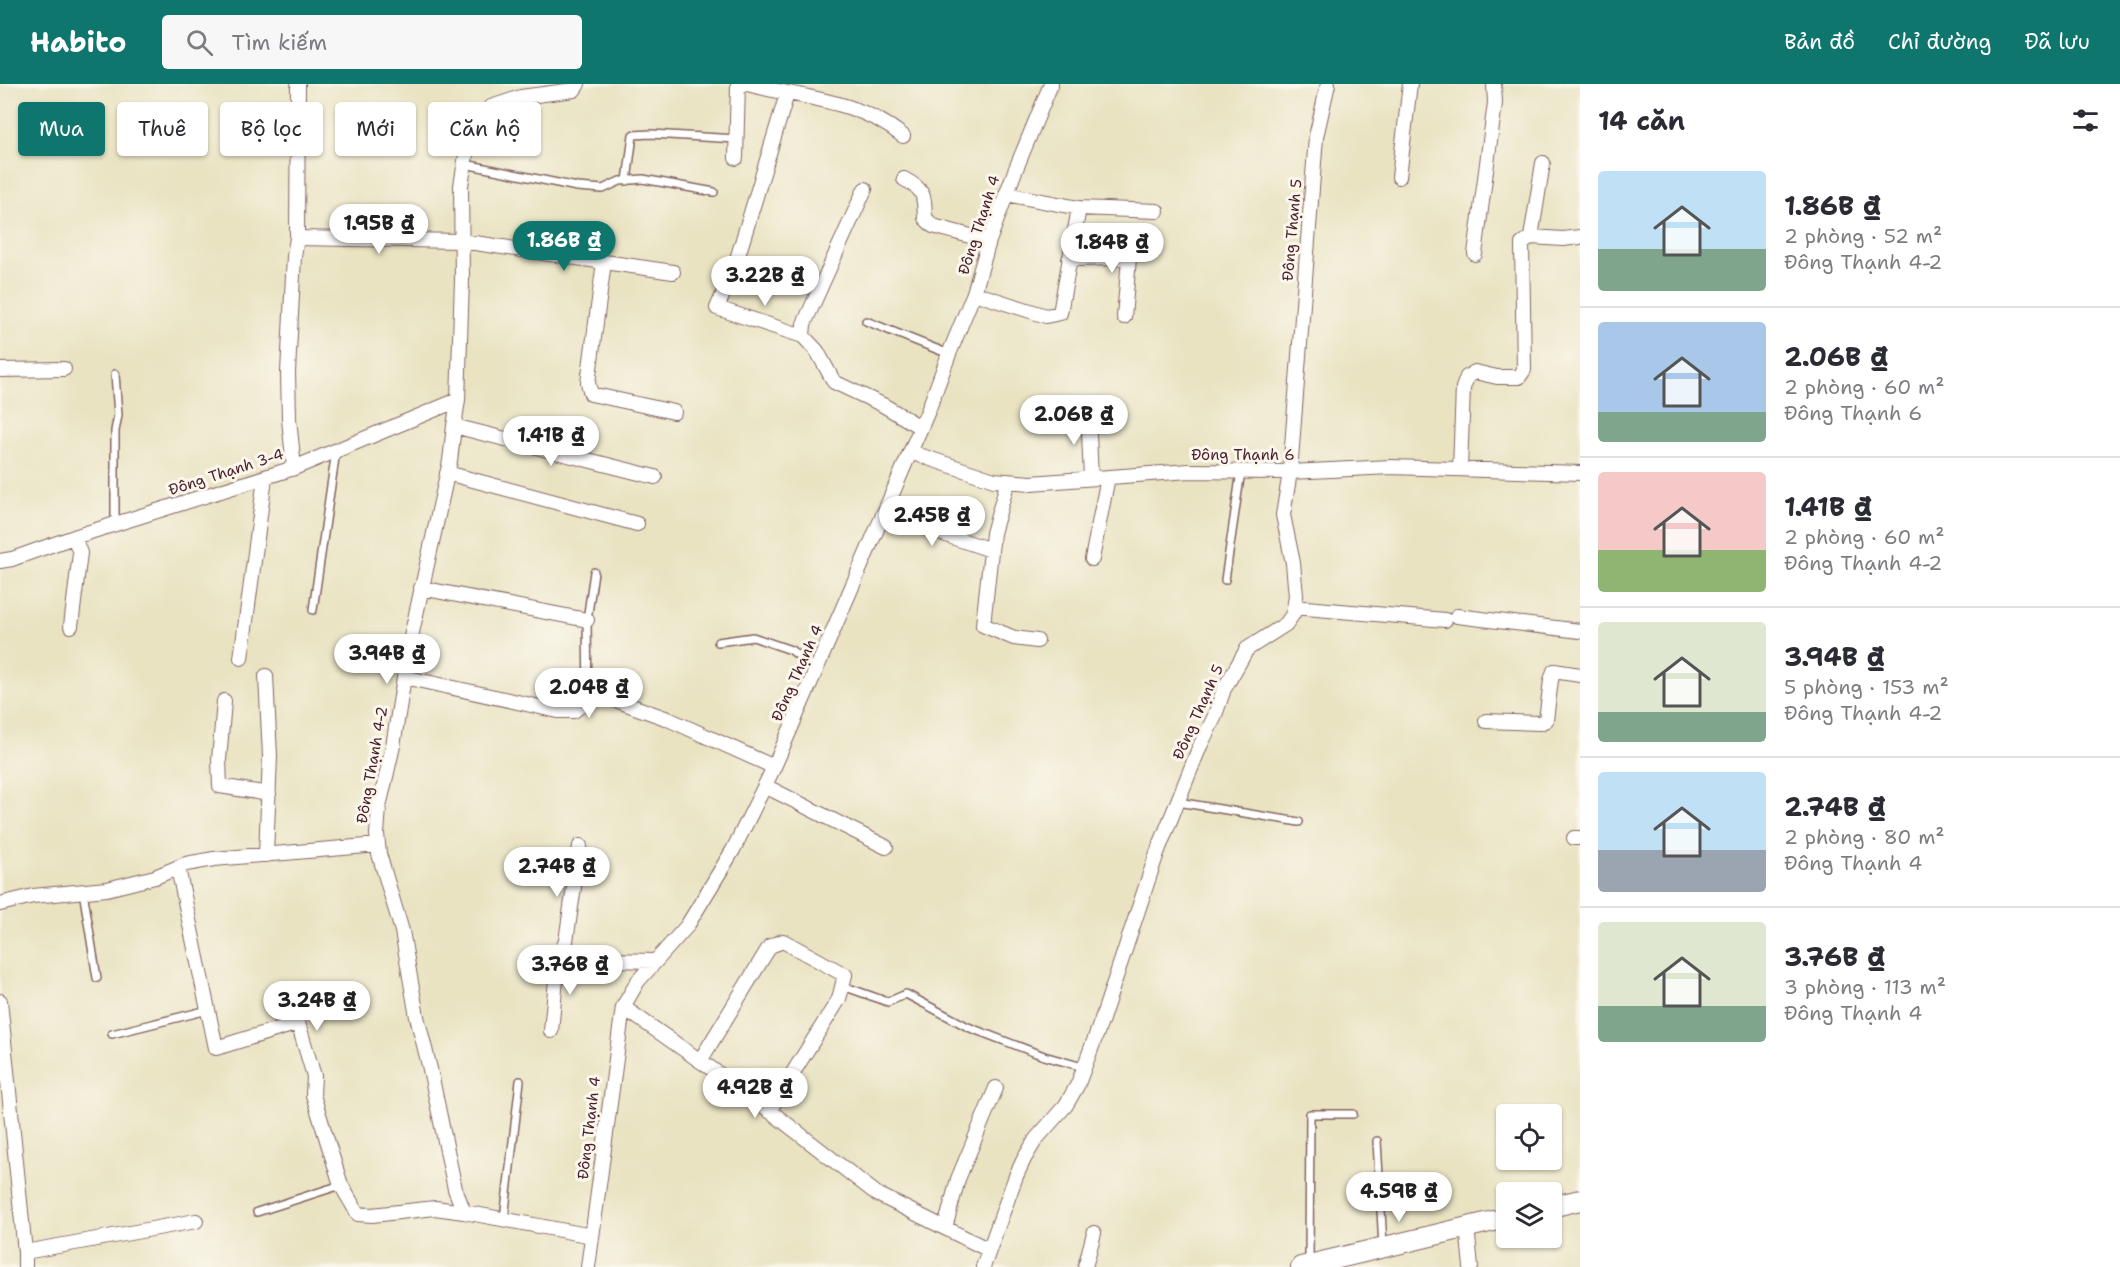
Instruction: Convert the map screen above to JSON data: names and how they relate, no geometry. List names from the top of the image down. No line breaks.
{"streets":{"street":["Đông Thạnh 4","Đông Thạnh 5","Đông Thạnh 6","Đông Thạnh 3-4","Đông Thạnh 4-2"]},"crossings":[["Đông Thạnh 4","Đông Thạnh 6"],["Đông Thạnh 5","Đông Thạnh 6"],["Đông Thạnh 3-4","Đông Thạnh 4-2"]],"page":{"header":"Habito","search":"Tìm kiếm","nav":["Bản đồ","Chỉ đường","Đã lưu"],"heading":"14 căn","chip":["Mua","Thuê","Bộ lọc","Mới","Căn hộ"],"list":[{"name":"1.86B ₫","note":"2 phòng · 52 m² · Đông Thạnh 4-2"},{"name":"2.06B ₫","note":"2 phòng · 60 m² · Đông Thạnh 6"},{"name":"1.41B ₫","note":"2 phòng · 60 m² · Đông Thạnh 4-2"},{"name":"3.94B ₫","note":"5 phòng · 153 m² · Đông Thạnh 4-2"},{"name":"2.74B ₫","note":"2 phòng · 80 m² · Đông Thạnh 4"},{"name":"3.76B ₫","note":"3 phòng · 113 m² · Đông Thạnh 4"}],"price":["1.95B ₫","1.86B ₫","1.84B ₫","3.22B ₫","2.06B ₫","1.41B ₫","2.45B ₫","3.94B ₫","2.04B ₫","2.74B ₫","3.76B ₫","3.24B ₫","4.92B ₫","4.59B ₫"]}}
